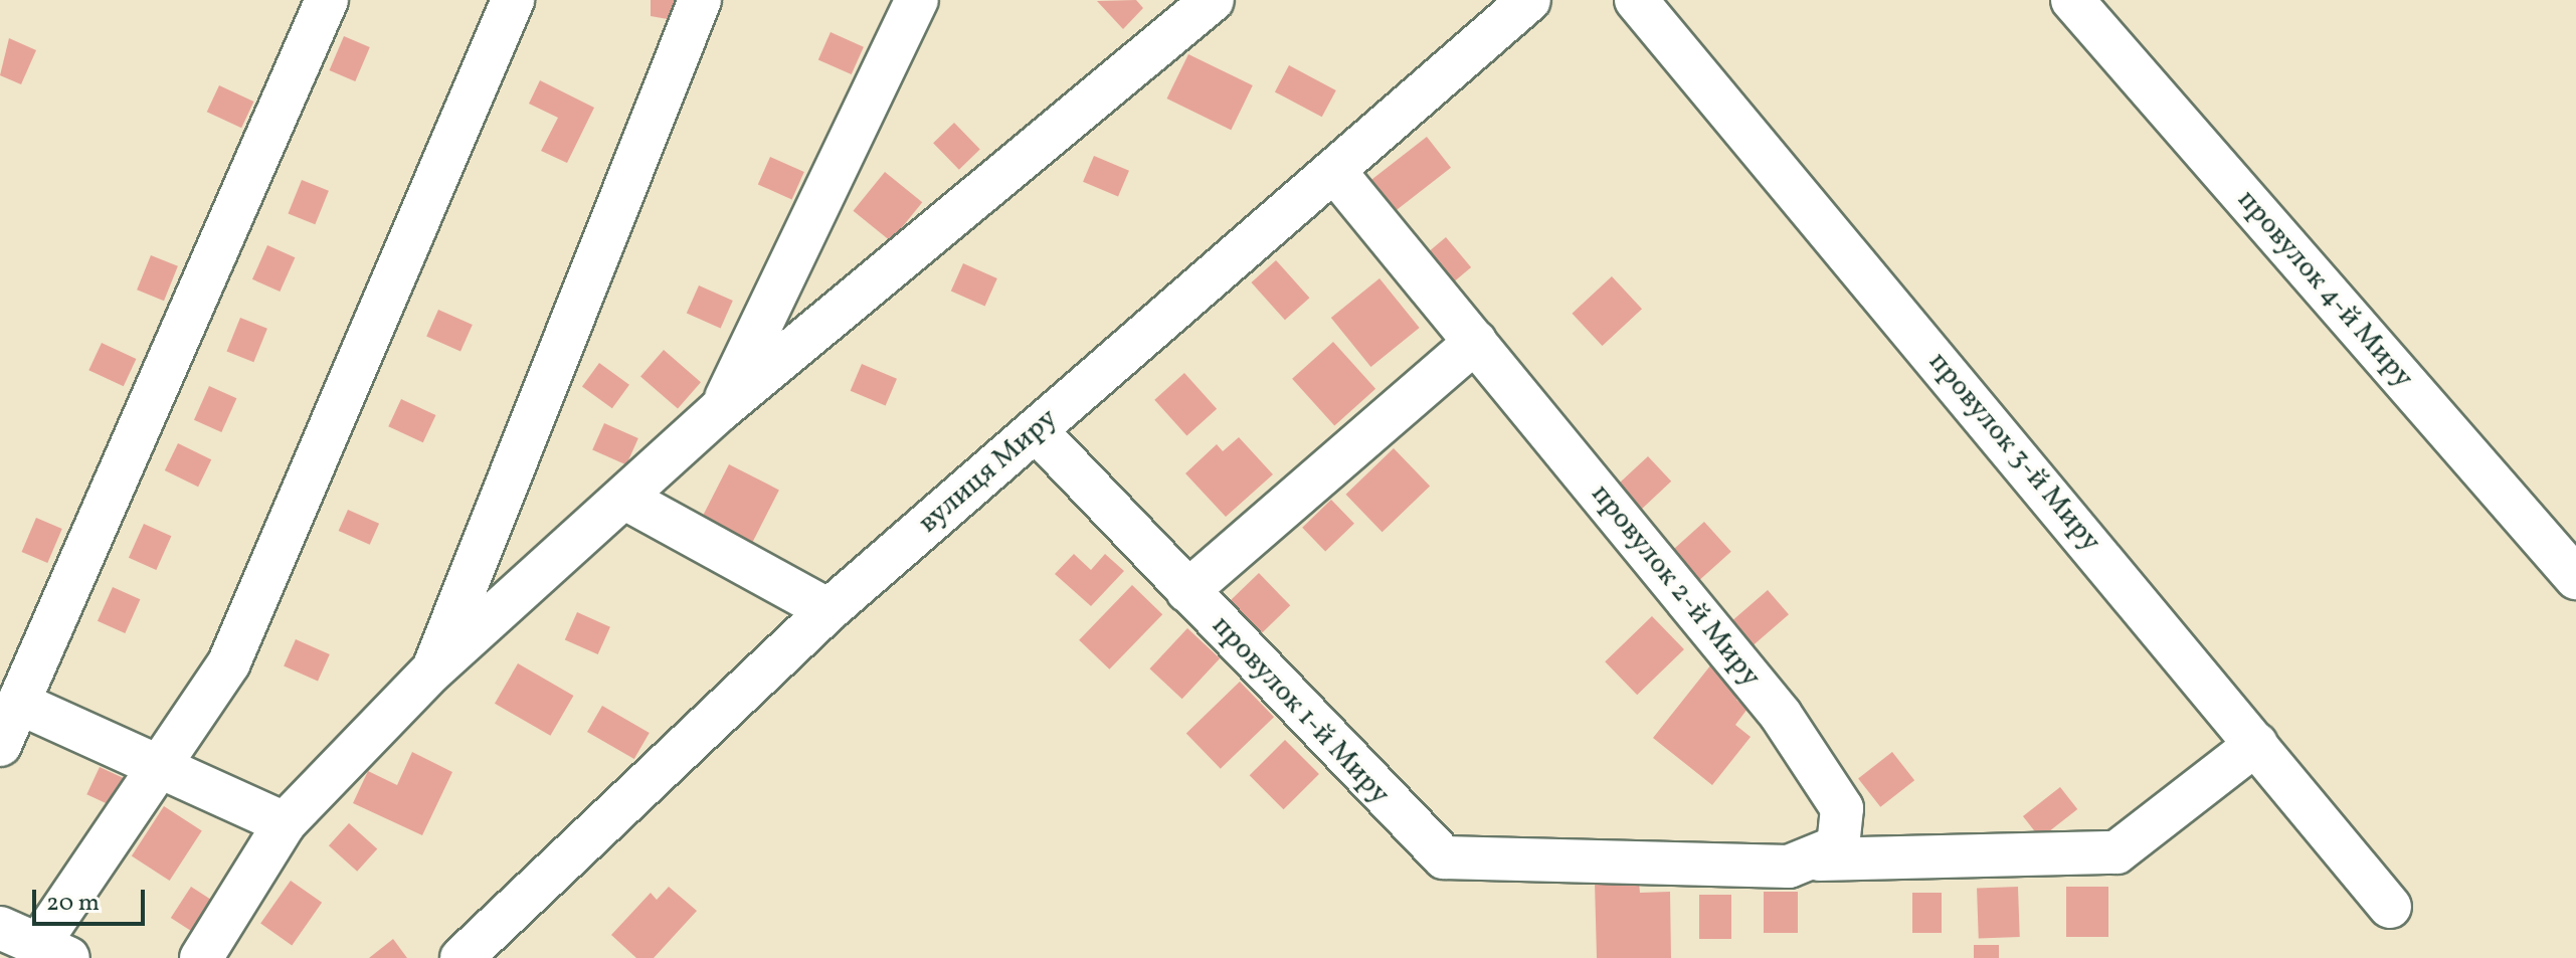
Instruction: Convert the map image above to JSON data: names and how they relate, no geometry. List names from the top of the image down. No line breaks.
{"streets":{"street":["провулок 4-й Миру","провулок 3-й Миру","вулиця Миру","провулок 2-й Миру","провулок 1-й Миру"]},"crossings":[["вулиця Миру","провулок 2-й Миру"],["вулиця Миру","провулок 1-й Миру"],["провулок 2-й Миру","провулок 1-й Миру"]],"scale_bar":"20 m"}
